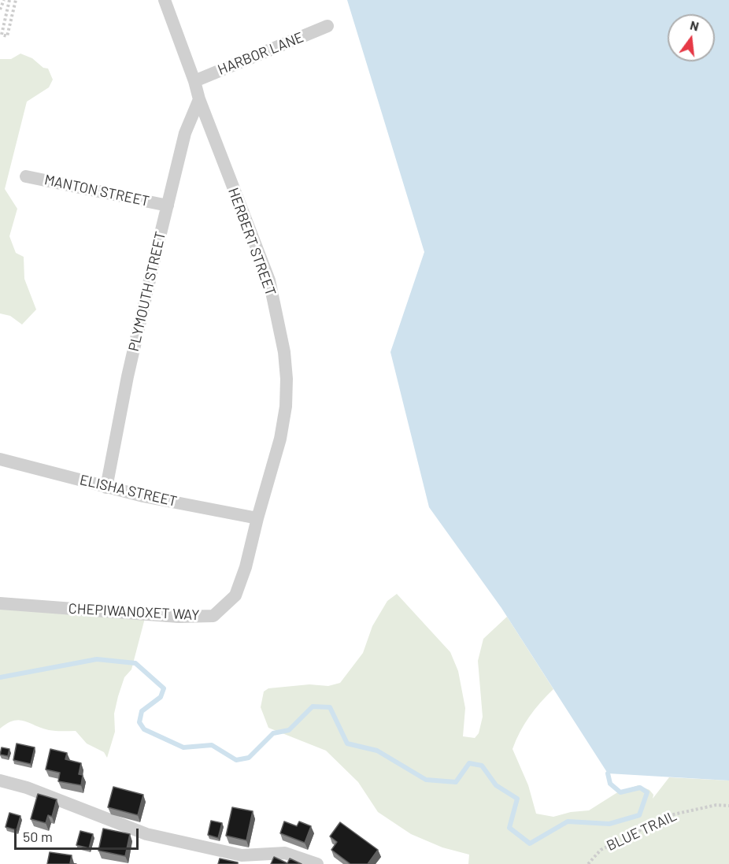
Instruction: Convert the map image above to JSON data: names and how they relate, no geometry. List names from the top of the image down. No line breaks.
{"streets":{"street":["HARBOR LANE","MANTON STREET","HERBERT STREET","PLYMOUTH STREET","ELISHA STREET","CHEPIWANOXET WAY"],"path":["BLUE TRAIL"]},"crossings":[["HARBOR LANE","HERBERT STREET"],["MANTON STREET","PLYMOUTH STREET"],["HERBERT STREET","PLYMOUTH STREET"],["HERBERT STREET","ELISHA STREET"],["HERBERT STREET","CHEPIWANOXET WAY"],["PLYMOUTH STREET","ELISHA STREET"],["ELISHA STREET","CHEPIWANOXET WAY"]],"scale_bar":"50 m","north":"top"}
